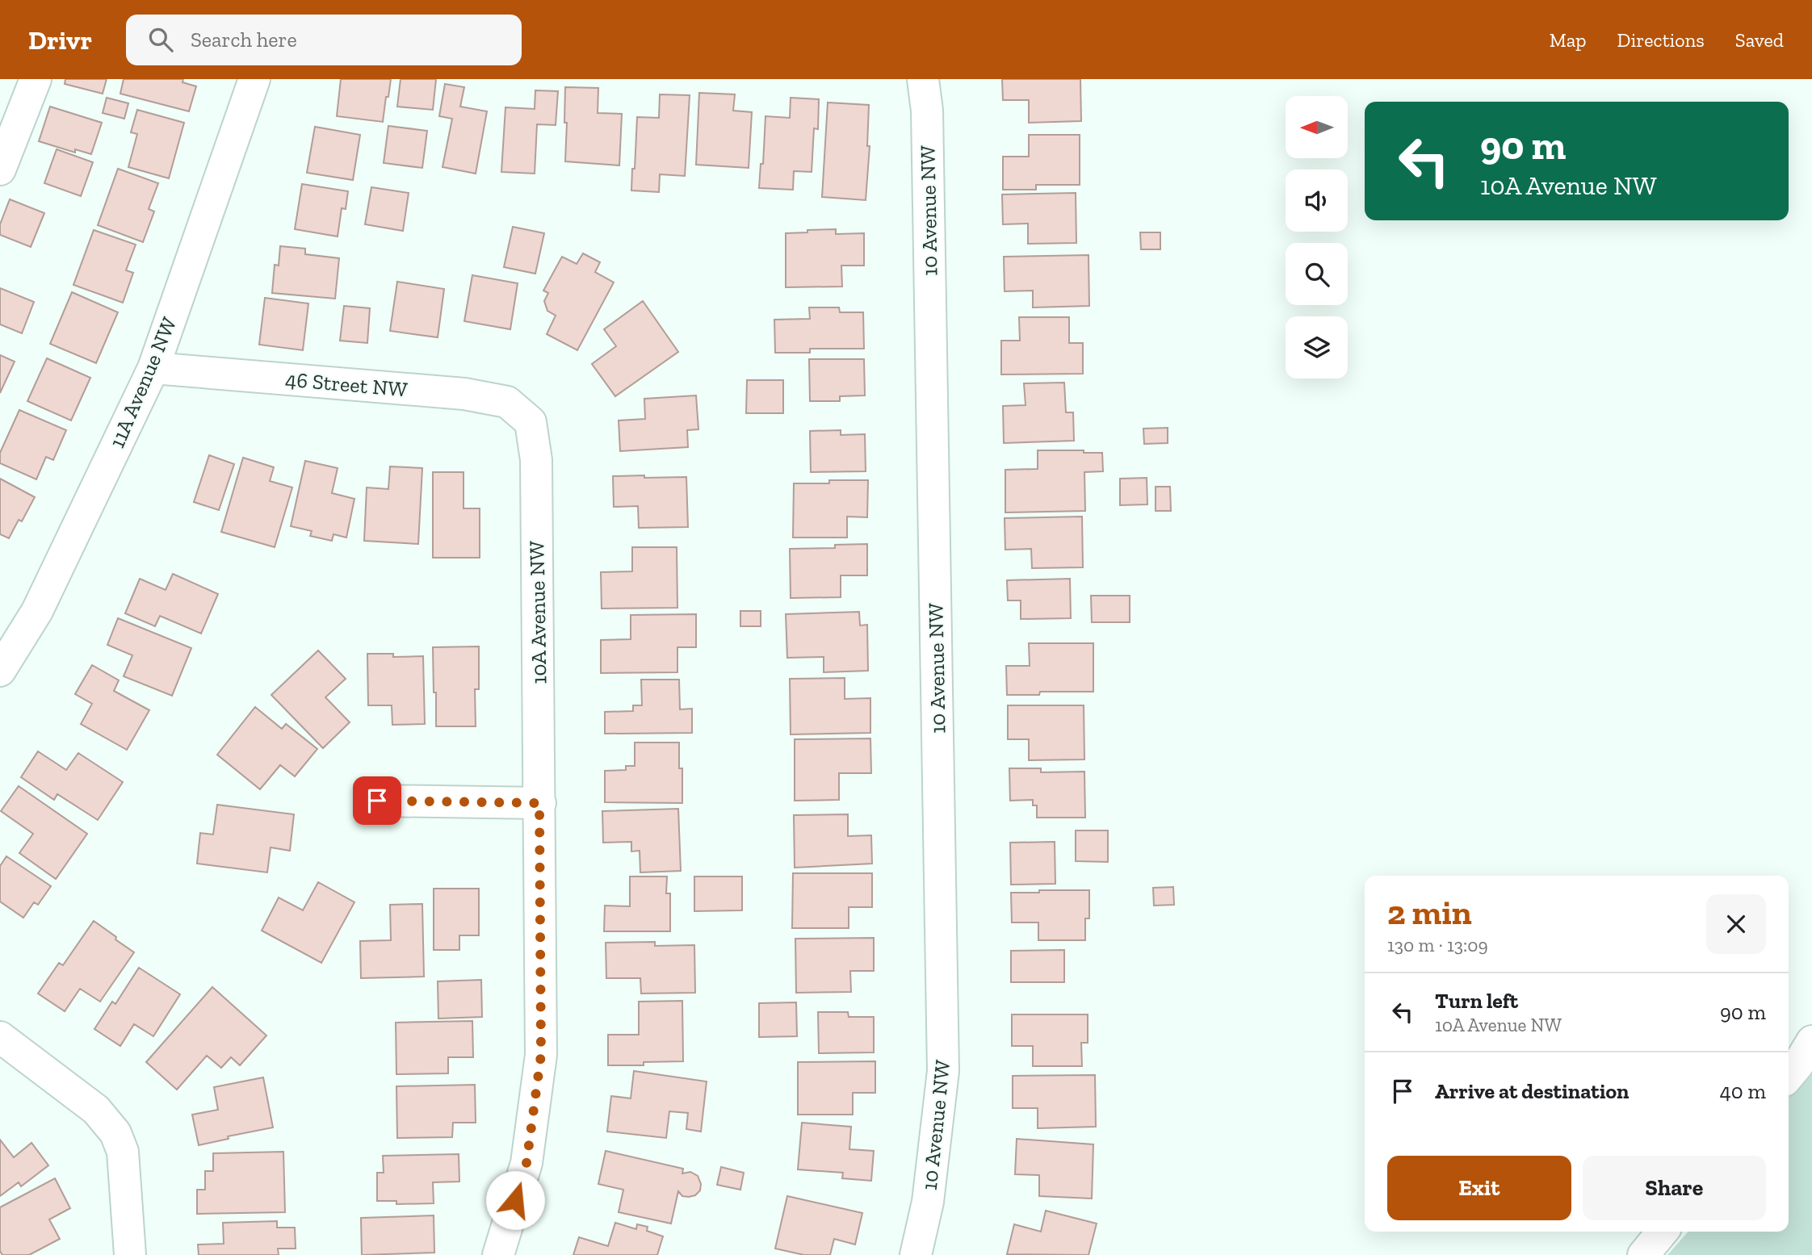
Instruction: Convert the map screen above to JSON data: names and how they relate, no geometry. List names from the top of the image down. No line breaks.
{"streets":{"main road":["10 Avenue NW","11A Avenue NW","46 Street NW","10A Avenue NW"]},"crossings":[["11A Avenue NW","46 Street NW"],["46 Street NW","10A Avenue NW"]],"north":"left","page":{"header":"Drivr","search":"Search here","nav":["Map","Directions","Saved"],"turn":["90 m","10A Avenue NW"],"heading":["2 min","130 m · 13:09"],"list":[{"name":"Turn left","note":"10A Avenue NW","value":"90 m"},{"name":"Arrive at destination","value":"40 m"}],"buttons":["Exit","Share"]}}
